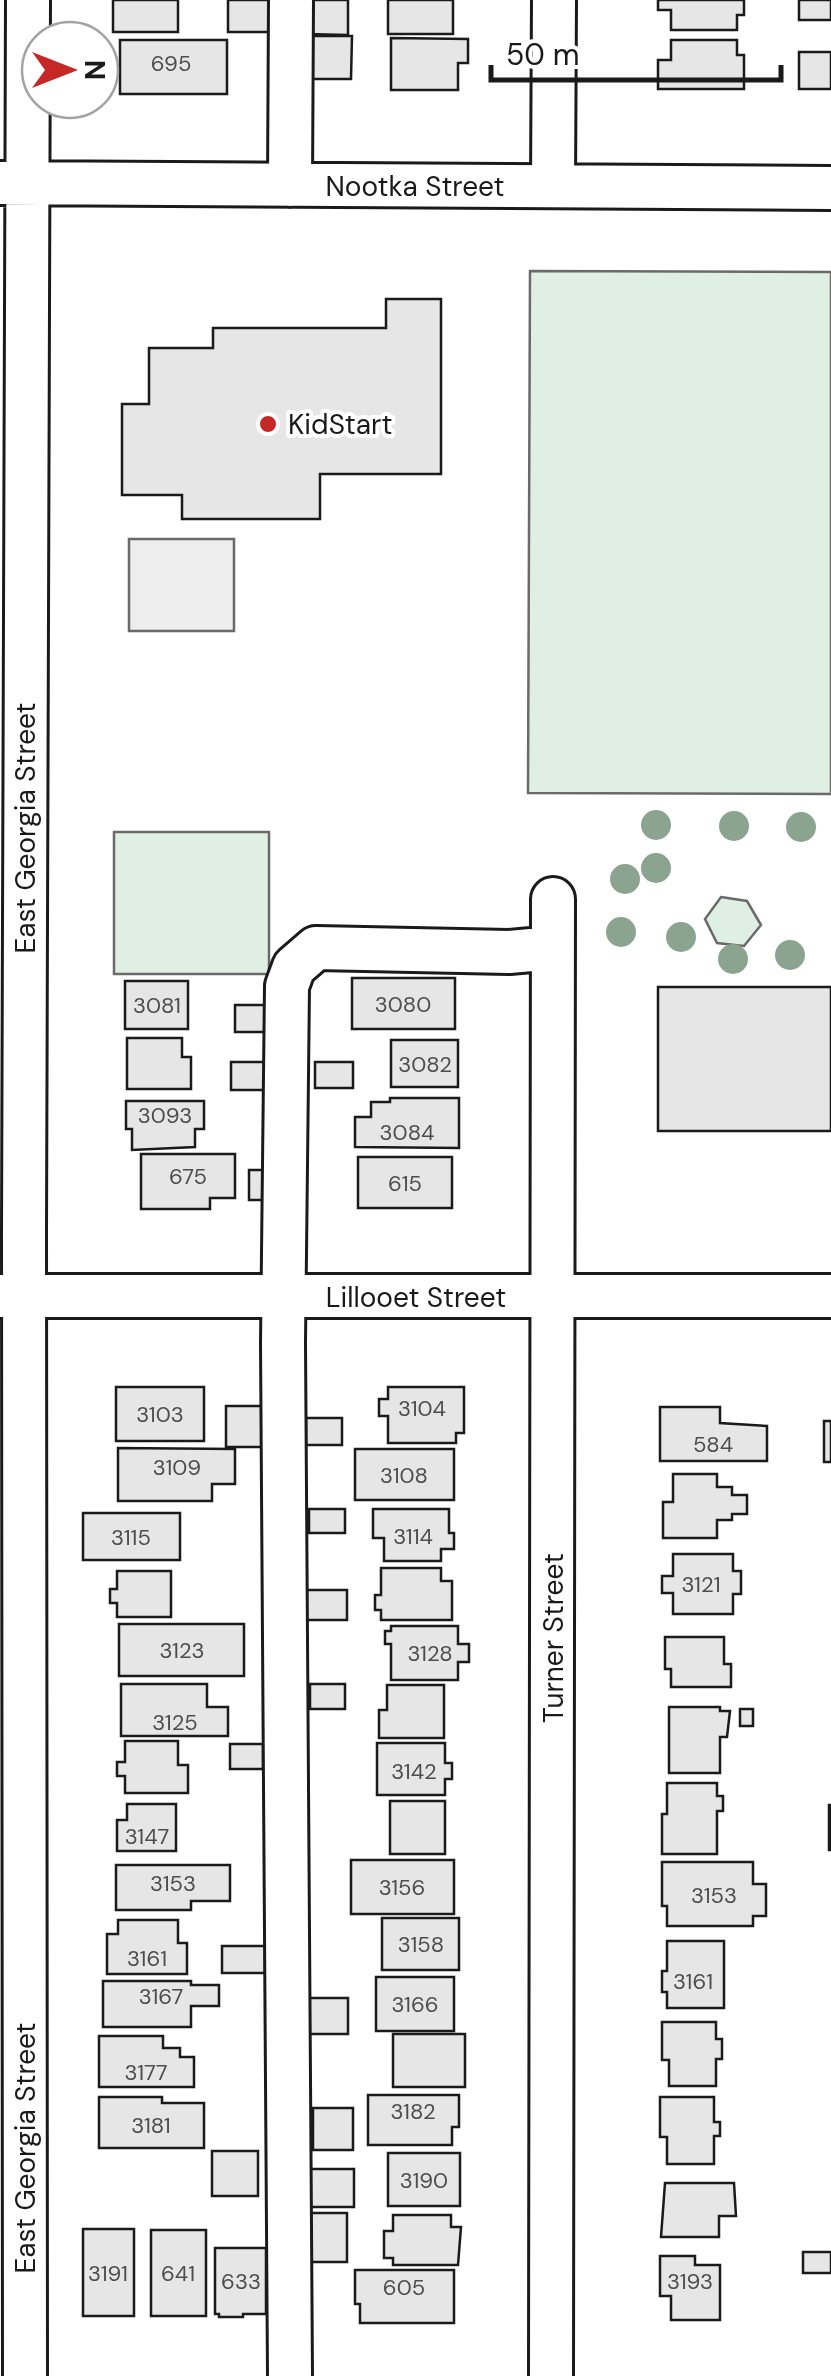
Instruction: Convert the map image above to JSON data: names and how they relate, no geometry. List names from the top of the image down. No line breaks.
{"streets":{"street":["Nootka Street","East Georgia Street","Lillooet Street","Turner Street"]},"crossings":[["Nootka Street","East Georgia Street"],["East Georgia Street","Lillooet Street"],["Lillooet Street","Turner Street"]],"places":["KidStart"],"house_numbers":["695","3080","3081","3082","3093","3084","675","615","3104","3103","584","3109","3108","3114","3115","3121","3123","3128","3125","3142","3147","3153","3156","3153","3158","3161","3161","3167","3166","3177","3182","3181","3190","3191","641","633","3193","605"],"scale_bar":"50 m","north":"right"}
